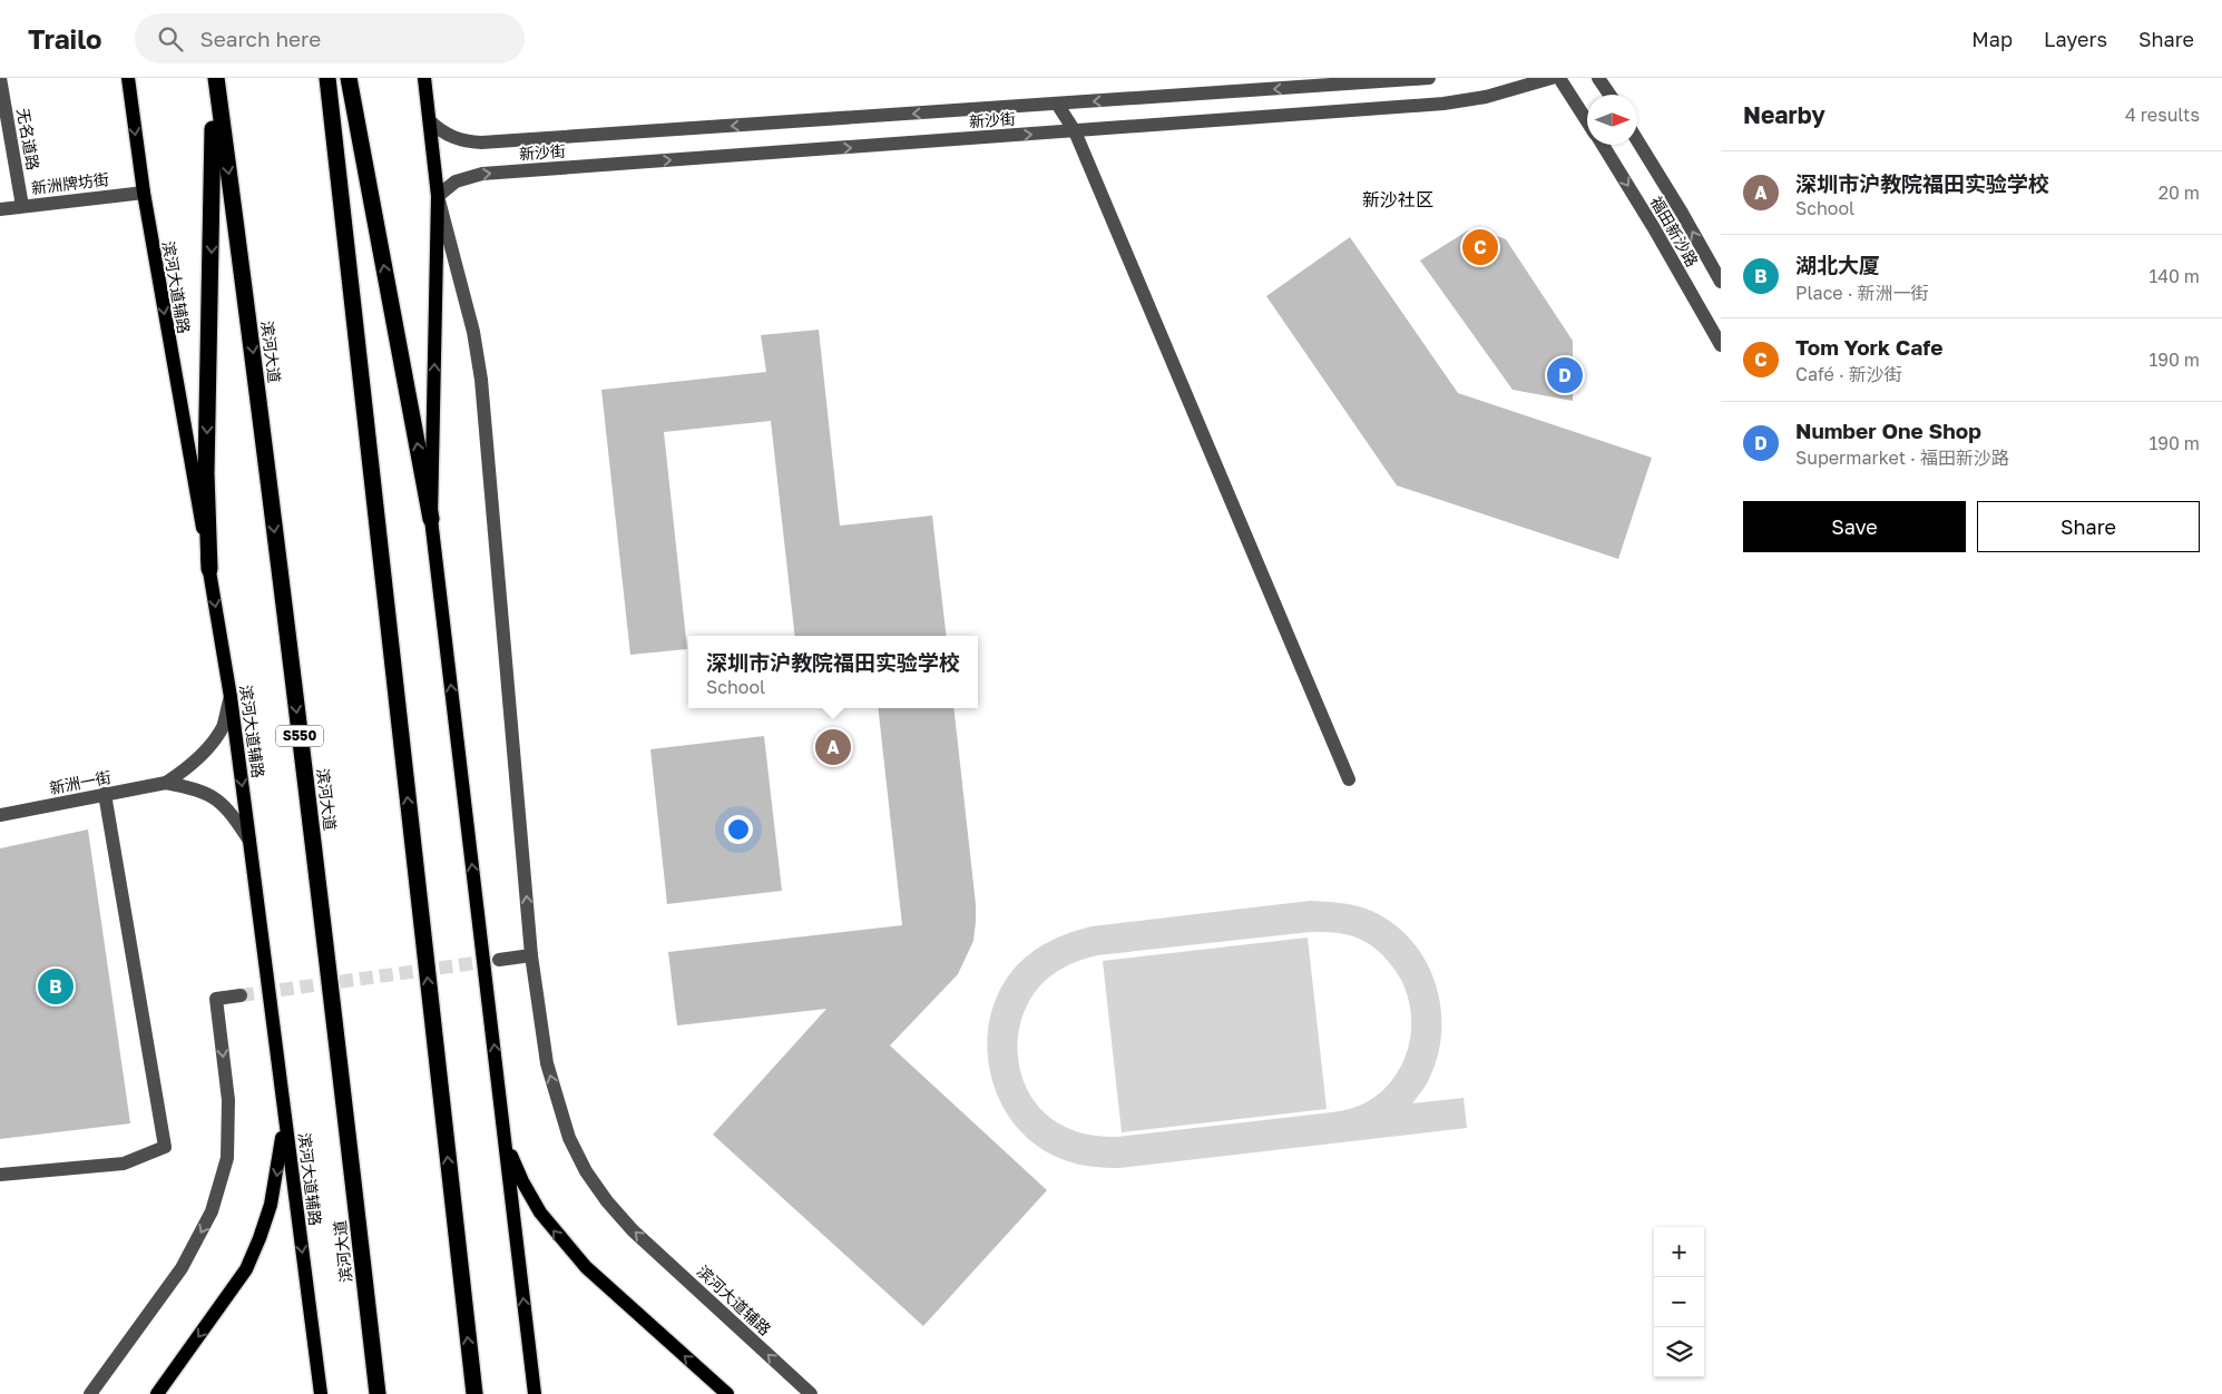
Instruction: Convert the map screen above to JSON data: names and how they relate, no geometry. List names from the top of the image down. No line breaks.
{"streets":{"highway":["滨河大道","S550"],"main road":["滨河大道辅路"],"street":["新沙街","无名道路","新洲牌坊街","福田新沙路","新洲一街"]},"crossings":[["新沙街","滨河大道辅路"],["无名道路","新洲牌坊街"],["新洲牌坊街","滨河大道辅路"]],"districts":["新沙社区"],"north":"right","page":{"header":"Trailo","search":"Search here","nav":["Map","Layers","Share"],"heading":["Nearby","4 results"],"list":[{"mark":"A","name":"深圳市沪教院福田实验学校","note":"School","value":"20 m"},{"mark":"B","name":"湖北大厦","note":"Place · 新洲一街","value":"140 m"},{"mark":"C","name":"Tom York Cafe","note":"Café · 新沙街","value":"190 m"},{"mark":"D","name":"Number One Shop","note":"Supermarket · 福田新沙路","value":"190 m"}],"pins":["C","D","A","B"],"buttons":["Save","Share"],"popup":["深圳市沪教院福田实验学校","School"],"map_buttons":["+","−"]}}
